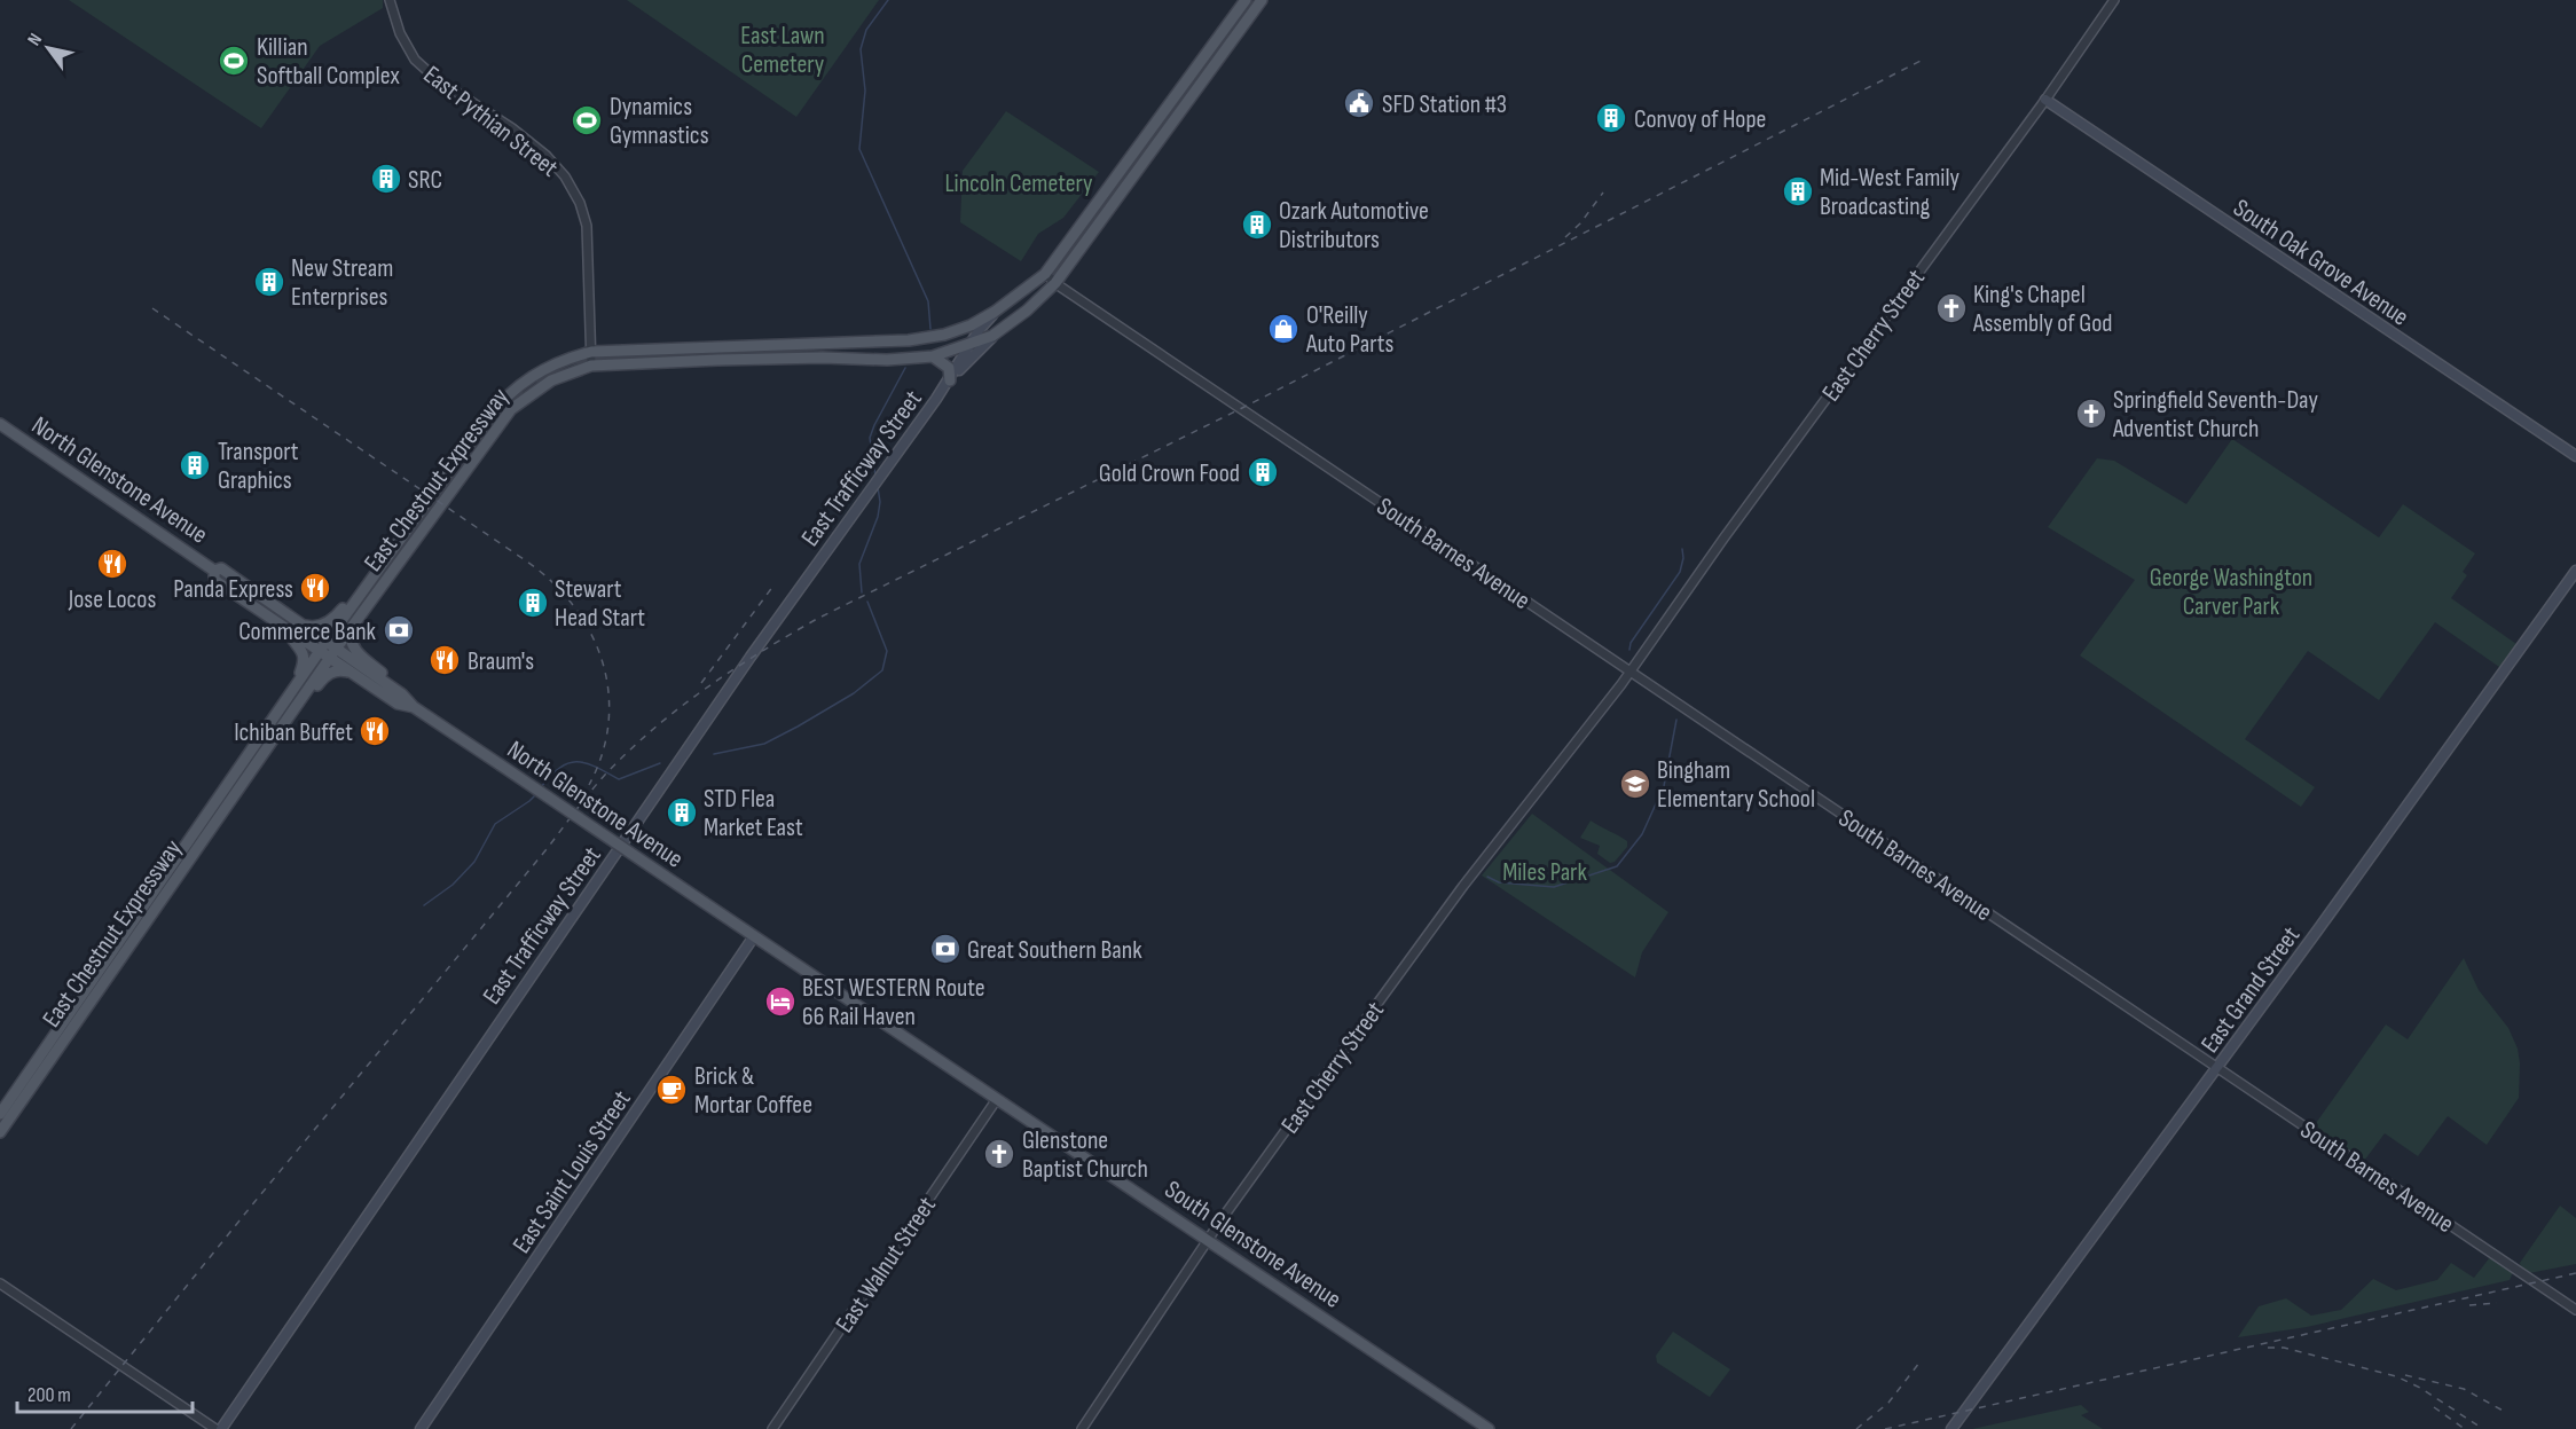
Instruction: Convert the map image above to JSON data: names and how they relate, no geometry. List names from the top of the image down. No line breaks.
{"streets":{"main road":["South Oak Grove Avenue","East Trafficway Street","North Glenstone Avenue","East Chestnut Expressway","East Grand Street","East Saint Louis Street","South Glenstone Avenue"],"street":["East Pythian Street","East Cherry Street","South Barnes Avenue","East Walnut Street"]},"crossings":[["East Pythian Street","East Chestnut Expressway"],["South Oak Grove Avenue","East Cherry Street"],["East Cherry Street","South Barnes Avenue"],["East Cherry Street","South Glenstone Avenue"],["East Trafficway Street","East Chestnut Expressway"],["North Glenstone Avenue","East Chestnut Expressway"],["North Glenstone Avenue","East Saint Louis Street"],["North Glenstone Avenue","South Glenstone Avenue"],["East Chestnut Expressway","South Barnes Avenue"],["South Barnes Avenue","East Grand Street"],["East Saint Louis Street","South Glenstone Avenue"],["South Glenstone Avenue","East Walnut Street"]],"parks":["East Lawn Cemetery","Lincoln Cemetery","George Washington Carver Park","Miles Park"],"places":{"sports":["Killian Softball Complex","Dynamics Gymnastics"],"public building":["SFD Station #3"],"building":["Convoy of Hope","SRC","Mid-West Family Broadcasting","Ozark Automotive Distributors","New Stream Enterprises","Transport Graphics","Gold Crown Food","Stewart Head Start","STD Flea Market East"],"church":["King's Chapel Assembly of God","Springfield Seventh-Day Adventist Church","Glenstone Baptist Church"],"shop":["O'Reilly Auto Parts"],"restaurant":["Jose Locos","Panda Express","Braum's","Ichiban Buffet"],"bank":["Commerce Bank","Great Southern Bank"],"school or university":["Bingham Elementary School"],"hotel":["BEST WESTERN Route 66 Rail Haven"],"cafe":["Brick & Mortar Coffee"]},"scale_bar":"200 m","north":"top left"}
